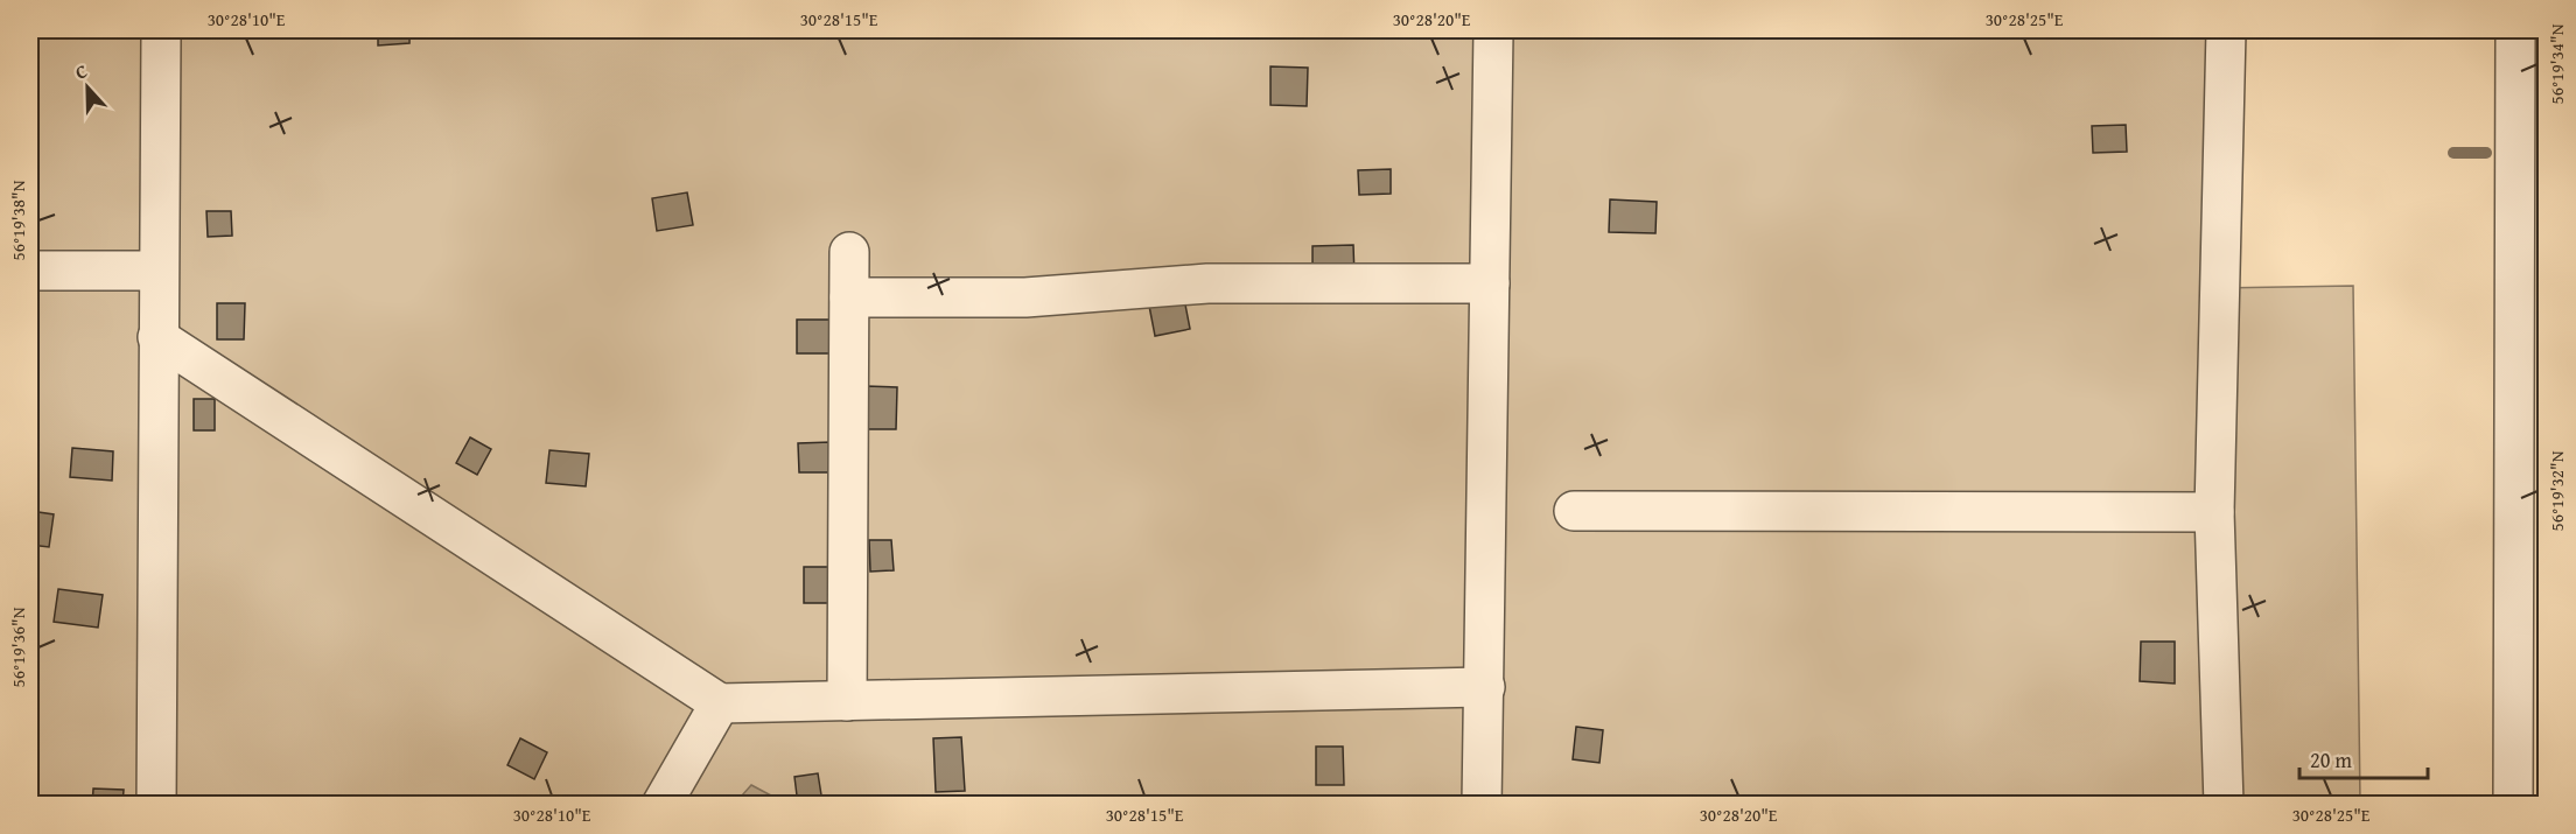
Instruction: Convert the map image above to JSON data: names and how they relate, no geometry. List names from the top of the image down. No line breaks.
{"scale_bar":"20 m","north":"top","coordinates":["30°28'10\"E","30°28'15\"E","30°28'20\"E","30°28'25\"E","56°19'34\"N","56°19'38\"N","56°19'32\"N","56°19'36\"N"]}
